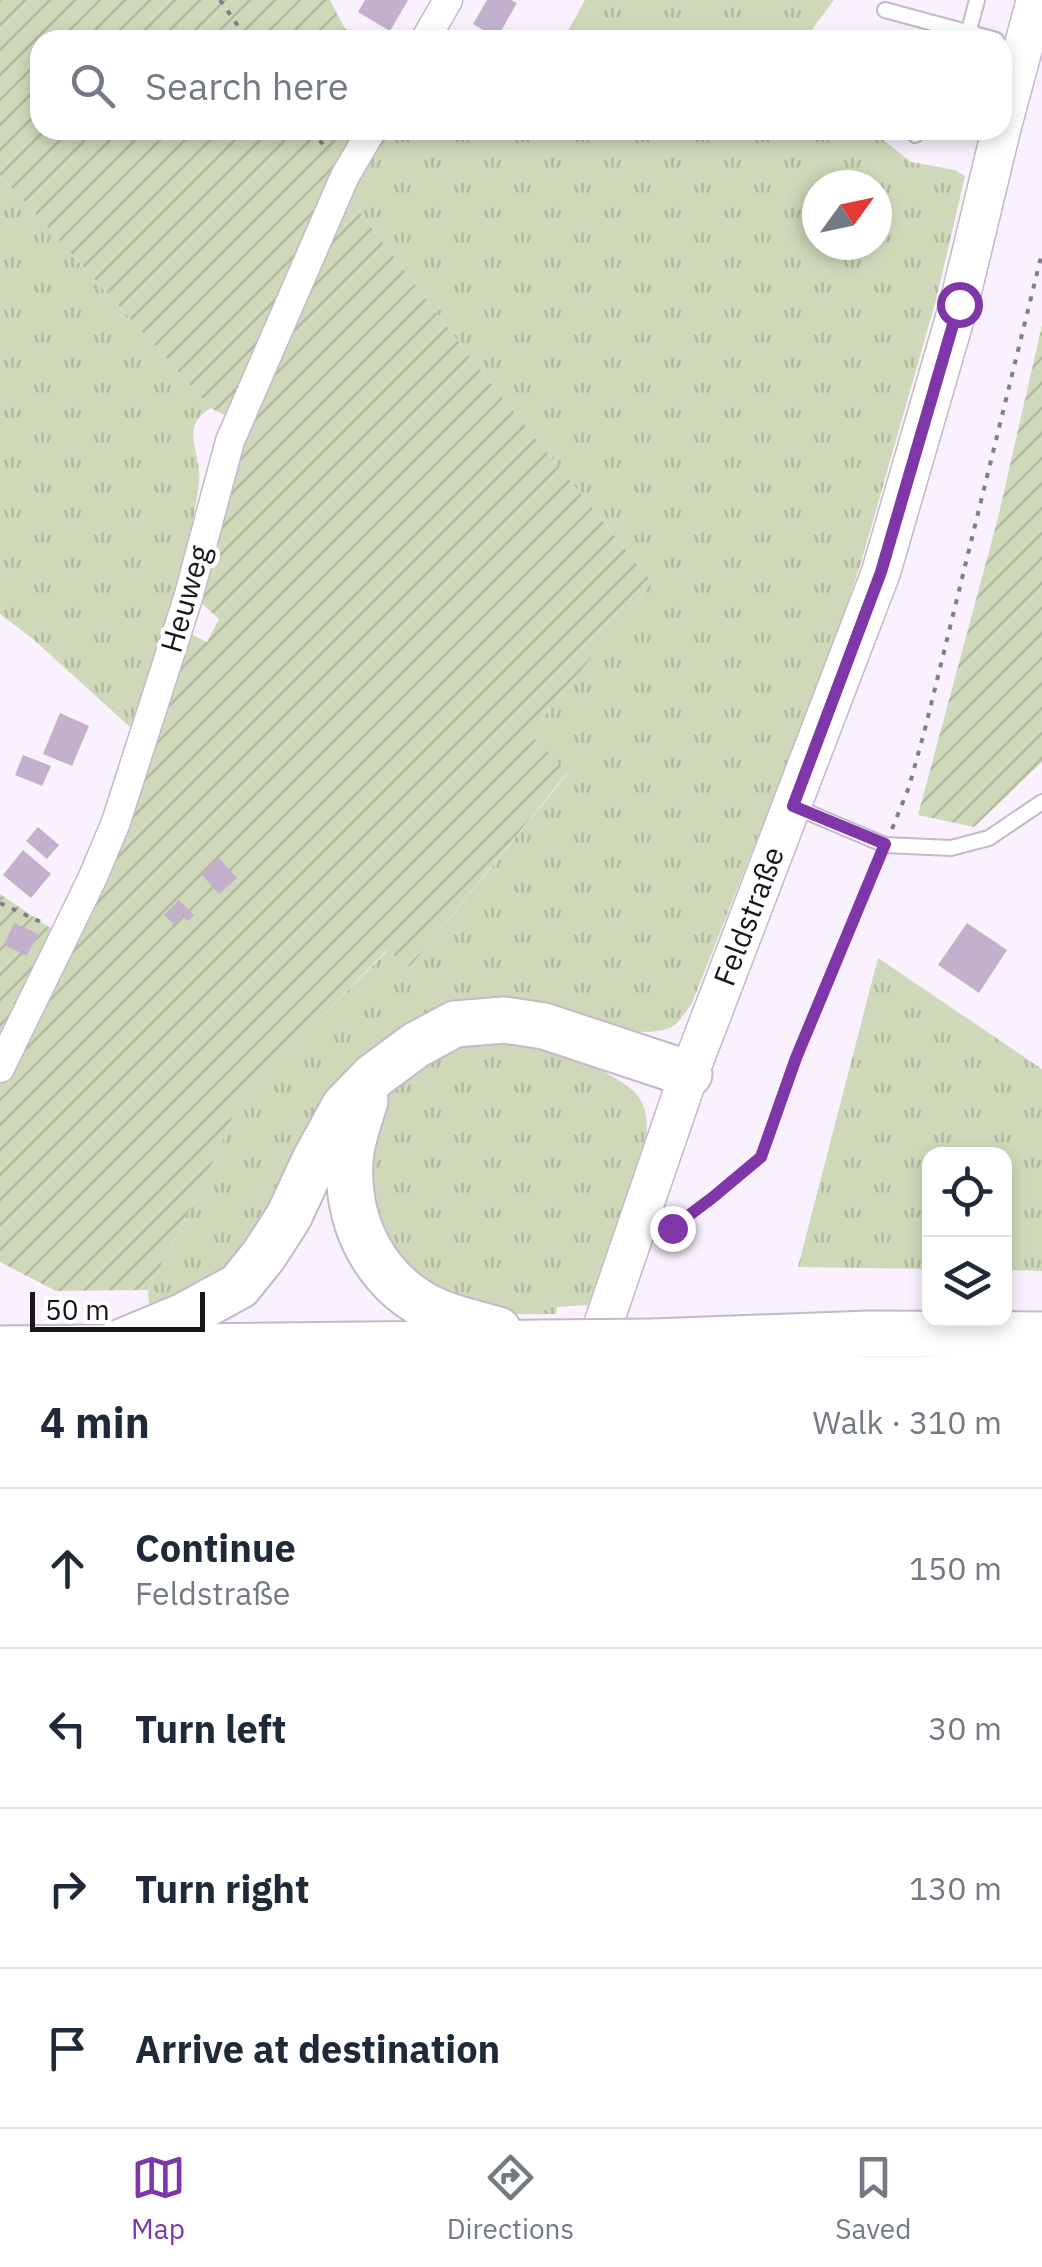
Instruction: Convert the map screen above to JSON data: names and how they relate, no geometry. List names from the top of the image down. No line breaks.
{"streets":{"main road":["Feldstraße"],"street":["Heuweg"]},"scale_bar":"50 m","north":"top right","page":{"search":"Search here","scale":"50 m","heading":["4 min","Walk · 310 m"],"list":[["Continue","Feldstraße","150 m"],["Turn left","30 m"],["Turn right","130 m"],"Arrive at destination"],"nav":["Map","Directions","Saved"]}}
